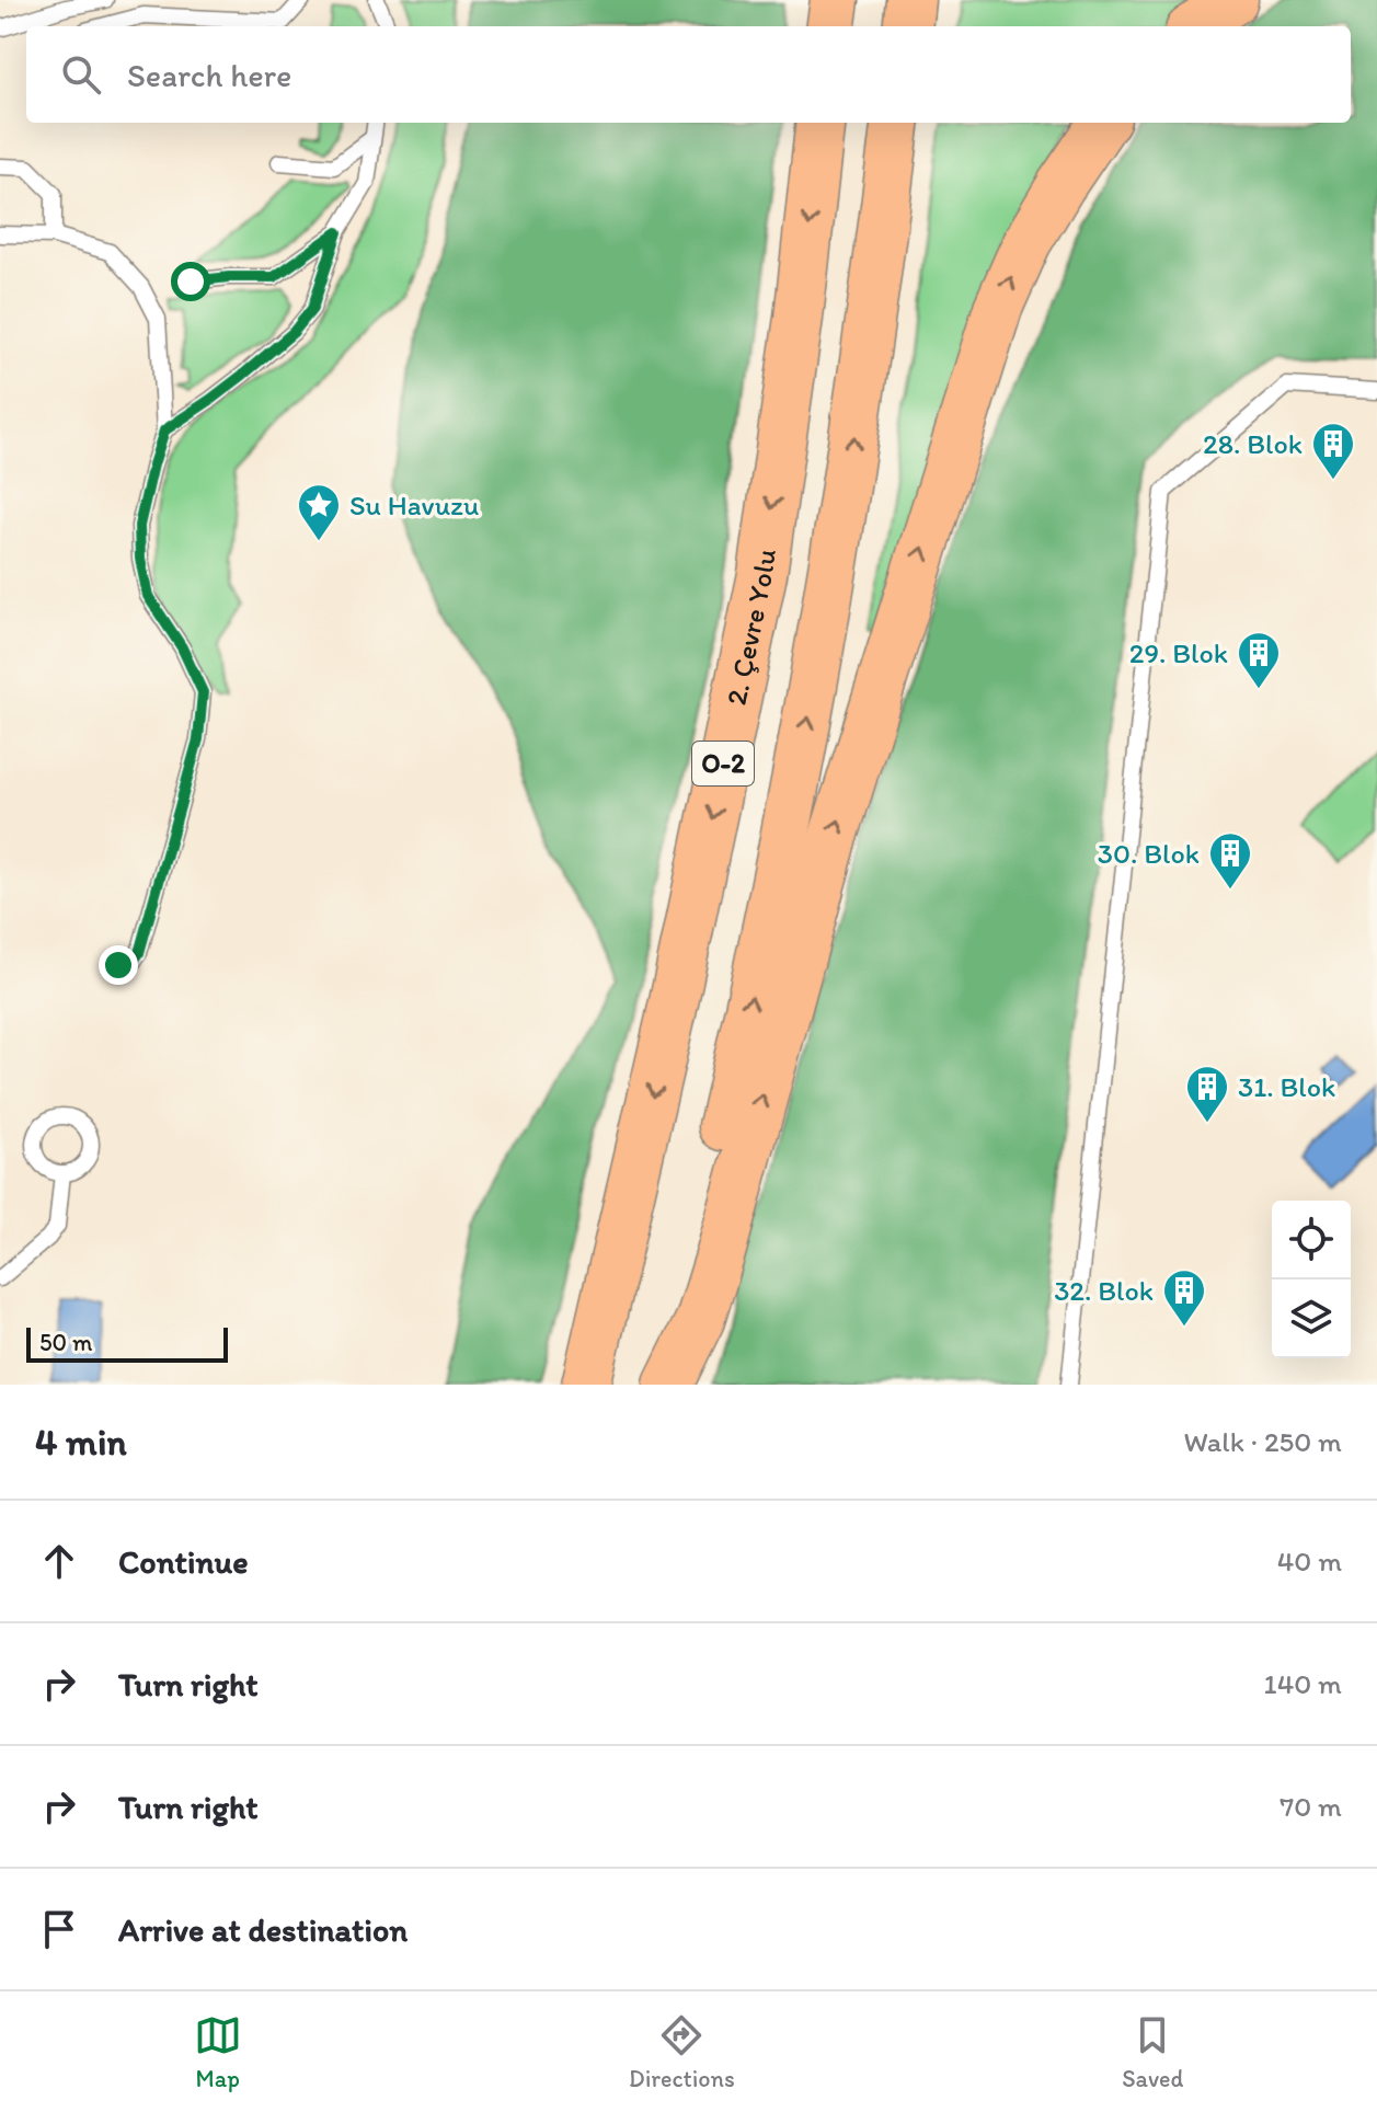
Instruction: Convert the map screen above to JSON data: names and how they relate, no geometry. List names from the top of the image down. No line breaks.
{"streets":{"highway":["2. Çevre Yolu","O-2"]},"places":{"building":["28. Blok","29. Blok","30. Blok","31. Blok","32. Blok"],"place":["Su Havuzu"]},"scale_bar":"50 m","page":{"search":"Search here","scale":"50 m","heading":["4 min","Walk · 250 m"],"list":[["Continue","40 m"],["Turn right","140 m"],["Turn right","70 m"],"Arrive at destination"],"nav":["Map","Directions","Saved"]}}
